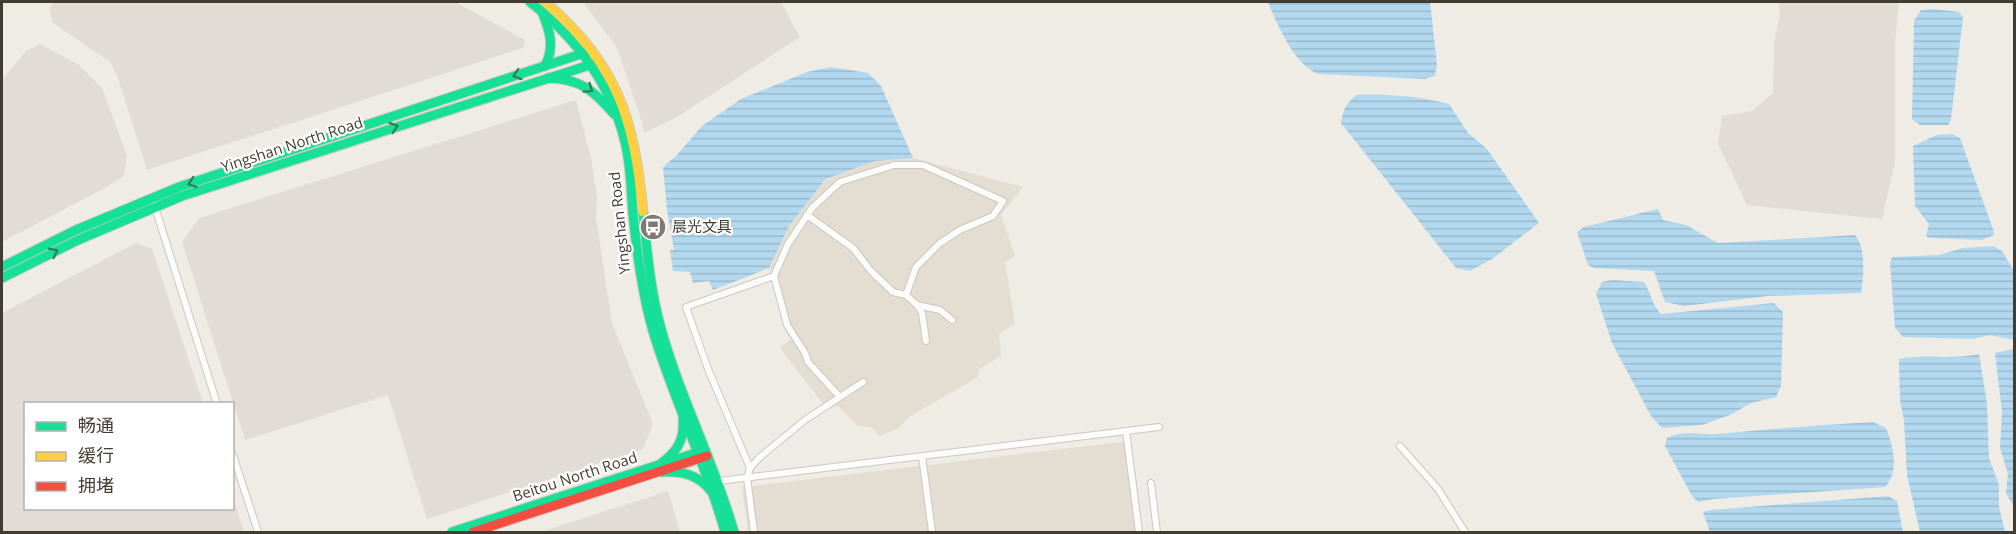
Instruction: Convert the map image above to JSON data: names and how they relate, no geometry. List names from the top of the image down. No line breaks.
{"streets":{"main road":["Yingshan North Road","Yingshan Road","Beitou North Road"]},"crossings":[["Yingshan North Road","Yingshan Road"],["Yingshan Road","Beitou North Road"]],"places":{"bus stop":["晨光文具"]},"legend":["畅通","缓行","拥堵"]}
